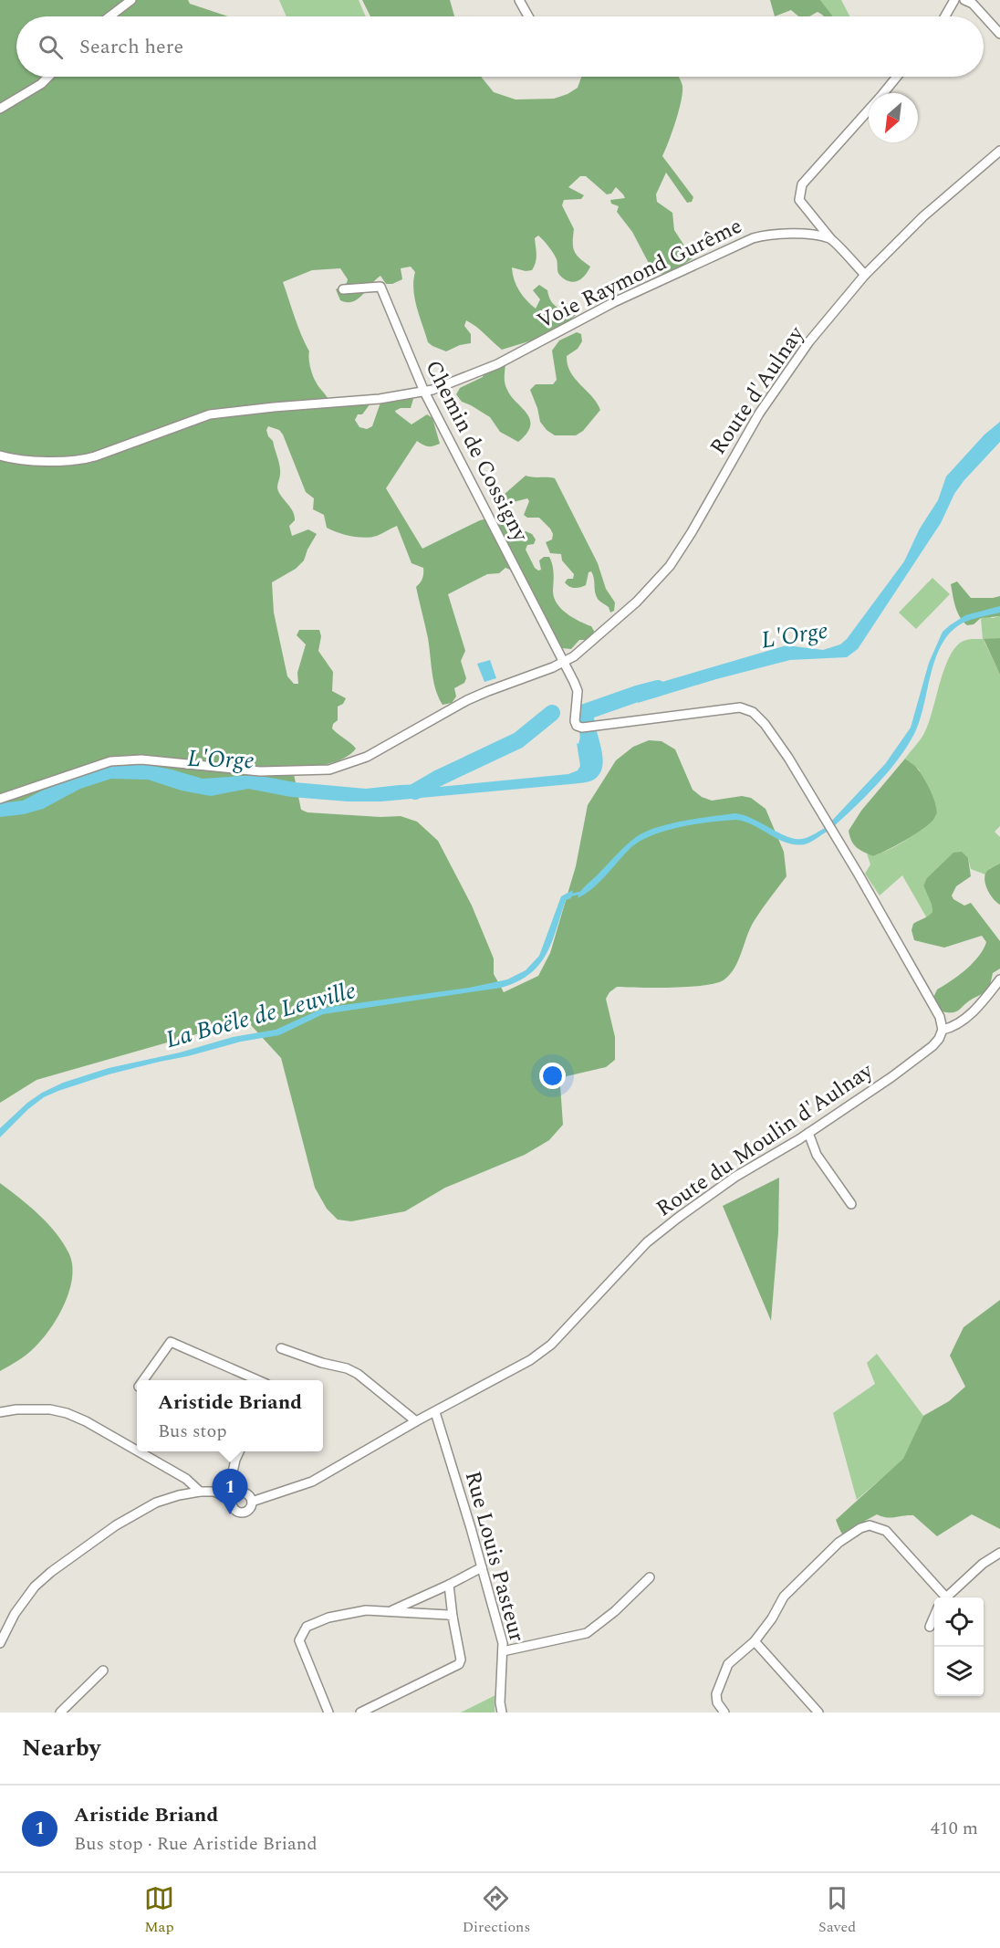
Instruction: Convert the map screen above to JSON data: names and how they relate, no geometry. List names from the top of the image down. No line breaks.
{"streets":{"street":["Voie Raymond Gurême","Route d'Aulnay","Chemin de Cossigny","Route du Moulin d'Aulnay","Rue Louis Pasteur"]},"crossings":[["Voie Raymond Gurême","Chemin de Cossigny"],["Route d'Aulnay","Chemin de Cossigny"],["Chemin de Cossigny","Route du Moulin d'Aulnay"],["Route du Moulin d'Aulnay","Rue Louis Pasteur"]],"water":["L'Orge","La Boële de Leuville"],"north":"bottom left","page":{"search":"Search here","popup":["Aristide Briand","Bus stop"],"pins":"1","heading":"Nearby","list":[{"mark":"1","name":"Aristide Briand","note":"Bus stop · Rue Aristide Briand","value":"410 m"}],"nav":["Map","Directions","Saved"]}}
